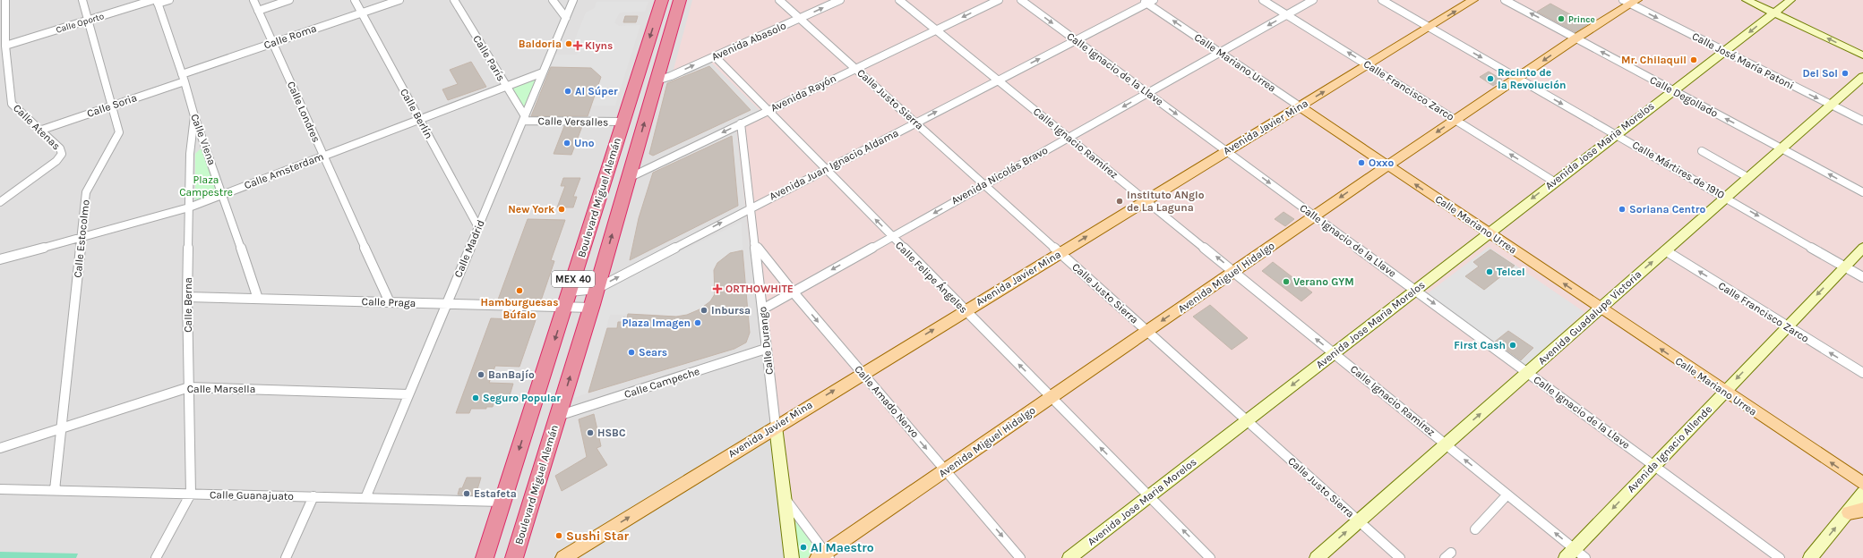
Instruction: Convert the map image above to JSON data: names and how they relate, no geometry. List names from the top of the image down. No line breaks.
{"streets":{"highway":["Boulevard Miguel Alemán","MEX 40"],"main road":["Calle Mariano Urrea","Avenida Javier Mina","Avenida Miguel Hidalgo"],"street":["Calle Oporto","Calle Roma","Avenida Abasolo","Calle París","Calle José María Patoni","Calle Ignacio de la Llave","Calle Francisco Zarco","Avenida Rayón","Calle Degollado","Calle Justo Sierra","Calle Soria","Calle Londres","Calle Berlín","Calle Versalles","Calle Atenas","Calle Viena","Calle Ignacio Ramírez","Avenida Jose Maria Morelos","Avenida Juan Ignacio Aldama","Calle Mártires de 1910","Calle Amsterdam","Avenida Nicolás Bravo","Calle Estocolmo","Calle Madrid","Calle Felipe Ángeles","Calle Praga","Calle Berna","Avenida Guadalupe Victoria","Calle Durango","Calle Campeche","Calle Marsella","Calle Amado Nervo","Avenida Ignacio Allende","Calle Guanajuato"]},"crossings":[["Calle Oporto","Calle Atenas"],["Calle Oporto","Calle Viena"],["Calle Oporto","Calle Estocolmo"],["Calle Roma","Calle Soria"],["Calle Roma","Calle Londres"],["Calle Roma","Calle Berlín"],["Calle Roma","Calle Viena"],["Avenida Abasolo","Calle Justo Sierra"],["Avenida Abasolo","Boulevard Miguel Alemán"],["Avenida Abasolo","Calle Felipe Ángeles"],["Calle París","Calle Versalles"],["Calle París","Calle Amsterdam"],["Calle París","Calle Madrid"],["Calle José María Patoni","Avenida Jose Maria Morelos"],["Calle José María Patoni","Avenida Miguel Hidalgo"],["Calle José María Patoni","Avenida Guadalupe Victoria"],["Calle Mariano Urrea","Avenida Javier Mina"],["Calle Mariano Urrea","Avenida Jose Maria Morelos"],["Calle Mariano Urrea","Avenida Juan Ignacio Aldama"],["Calle Mariano Urrea","Avenida Nicolás Bravo"],["Calle Mariano Urrea","Avenida Miguel Hidalgo"],["Calle Mariano Urrea","Avenida Guadalupe Victoria"],["Calle Mariano Urrea","Avenida Ignacio Allende"],["Calle Ignacio de la Llave","Avenida Javier Mina"],["Calle Ignacio de la Llave","Avenida Jose Maria Morelos"],["Calle Ignacio de la Llave","Avenida Juan Ignacio Aldama"],["Calle Ignacio de la Llave","Avenida Nicolás Bravo"],["Calle Ignacio de la Llave","Avenida Miguel Hidalgo"],["Calle Ignacio de la Llave","Avenida Guadalupe Victoria"],["Calle Ignacio de la Llave","Avenida Ignacio Allende"],["Calle Francisco Zarco","Avenida Javier Mina"],["Calle Francisco Zarco","Avenida Jose Maria Morelos"],["Calle Francisco Zarco","Avenida Nicolás Bravo"],["Calle Francisco Zarco","Avenida Miguel Hidalgo"],["Calle Francisco Zarco","Avenida Guadalupe Victoria"],["Calle Francisco Zarco","Avenida Ignacio Allende"],["Avenida Rayón","Calle Justo Sierra"],["Avenida Rayón","Calle Ignacio Ramírez"],["Avenida Rayón","Boulevard Miguel Alemán"],["Avenida Rayón","Calle Felipe Ángeles"],["Avenida Rayón","Calle Durango"],["Calle Degollado","Avenida Jose Maria Morelos"],["Calle Degollado","Avenida Miguel Hidalgo"],["Calle Degollado","Avenida Guadalupe Victoria"],["Calle Justo Sierra","Avenida Javier Mina"],["Calle Justo Sierra","Avenida Jose Maria Morelos"],["Calle Justo Sierra","Avenida Juan Ignacio Aldama"],["Calle Justo Sierra","Avenida Nicolás Bravo"],["Calle Justo Sierra","Avenida Miguel Hidalgo"],["Calle Justo Sierra","Avenida Guadalupe Victoria"],["Calle Soria","Calle Atenas"],["Calle Soria","Calle Viena"],["Calle Soria","Calle Estocolmo"],["Calle Londres","Calle Amsterdam"],["Calle Londres","Calle Praga"],["Calle Berlín","Calle Amsterdam"],["Calle Berlín","Calle Madrid"],["Calle Versalles","Boulevard Miguel Alemán"],["Calle Versalles","Calle Madrid"],["Avenida Javier Mina","Calle Ignacio Ramírez"],["Avenida Javier Mina","Calle Mártires de 1910"],["Avenida Javier Mina","Calle Felipe Ángeles"],["Avenida Javier Mina","Calle Durango"],["Avenida Javier Mina","Calle Amado Nervo"],["Calle Viena","Calle Amsterdam"],["Calle Viena","Calle Praga"],["Calle Viena","Calle Berna"],["Calle Ignacio Ramírez","Avenida Jose Maria Morelos"],["Calle Ignacio Ramírez","Avenida Juan Ignacio Aldama"],["Calle Ignacio Ramírez","Avenida Nicolás Bravo"],["Calle Ignacio Ramírez","Avenida Miguel Hidalgo"],["Calle Ignacio Ramírez","Avenida Guadalupe Victoria"],["Calle Ignacio Ramírez","Avenida Ignacio Allende"],["Avenida Jose Maria Morelos","Calle Mártires de 1910"],["Avenida Jose Maria Morelos","Calle Felipe Ángeles"],["Avenida Juan Ignacio Aldama","Boulevard Miguel Alemán"],["Avenida Juan Ignacio Aldama","Calle Felipe Ángeles"],["Avenida Juan Ignacio Aldama","Calle Durango"],["Calle Mártires de 1910","Avenida Miguel Hidalgo"],["Calle Mártires de 1910","Avenida Guadalupe Victoria"],["Calle Mártires de 1910","Avenida Ignacio Allende"],["Calle Amsterdam","Calle Estocolmo"],["Calle Amsterdam","Calle Madrid"],["Calle Amsterdam","Calle Berna"],["Avenida Nicolás Bravo","Calle Felipe Ángeles"],["Avenida Nicolás Bravo","Calle Durango"],["Avenida Nicolás Bravo","Calle Amado Nervo"],["Boulevard Miguel Alemán","Calle Praga"],["Boulevard Miguel Alemán","Calle Campeche"],["Boulevard Miguel Alemán","Calle Guanajuato"],["Calle Estocolmo","Calle Marsella"],["Calle Estocolmo","Calle Guanajuato"],["Calle Madrid","Calle Praga"],["Calle Madrid","Calle Marsella"],["Calle Madrid","Calle Guanajuato"],["Calle Felipe Ángeles","Avenida Miguel Hidalgo"],["Avenida Miguel Hidalgo","Calle Amado Nervo"],["Calle Praga","Calle Berna"],["Calle Berna","Calle Marsella"],["Calle Berna","Calle Guanajuato"],["Calle Durango","Calle Campeche"],["Calle Durango","Calle Amado Nervo"]],"one_way":["Avenida Abasolo","Calle Mariano Urrea","Calle Ignacio de la Llave","Calle Francisco Zarco","Avenida Rayón","Calle Degollado","Avenida Javier Mina","Calle Ignacio Ramírez","Avenida Juan Ignacio Aldama","Calle Mártires de 1910","Avenida Nicolás Bravo","Calle Felipe Ángeles","Avenida Miguel Hidalgo","Calle Amado Nervo","Avenida Ignacio Allende"],"parks":["Plaza Campestre"],"places":{"other":["Prince","Baldoria","Mr. Chilaquil","Del Sol","Recinto de la Revolución","Al Súper","Uno","Oxxo","Instituto ANglo de La Laguna","New York","Soriana Centro","Telcel","Verano GYM","Hamburguesas Búfalo","Inbursa","Plaza Imagen","First Cash","Sears","BanBajío","Seguro Popular","HSBC","Estafeta","Sushi Star","Al Maestro"],"health":["Klyns","ORTHOWHITE"]}}
